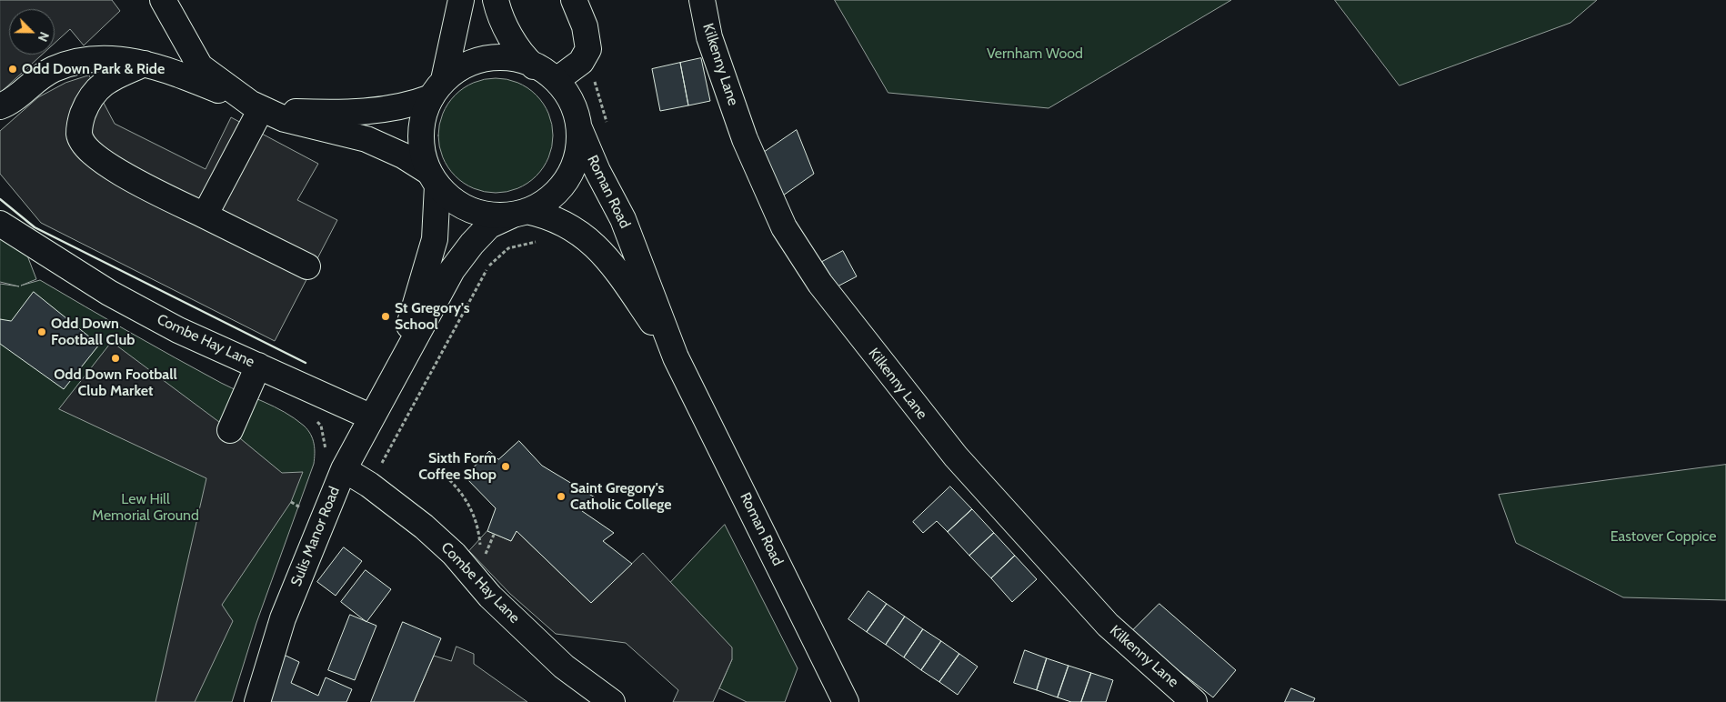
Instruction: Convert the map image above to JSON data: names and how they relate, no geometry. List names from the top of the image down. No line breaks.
{"streets":{"street":["Kilkenny Lane","Roman Road","Combe Hay Lane","Sulis Manor Road"]},"crossings":[["Roman Road","Sulis Manor Road"],["Combe Hay Lane","Sulis Manor Road"]],"parks":["Vernham Wood","Lew Hill Memorial Ground","Eastover Coppice"],"places":["Odd Down Park & Ride","St Gregory's School","Odd Down Football Club","Odd Down Football Club Market","Sixth Form Coffee Shop","Saint Gregory's Catholic College"],"north":"bottom right"}
